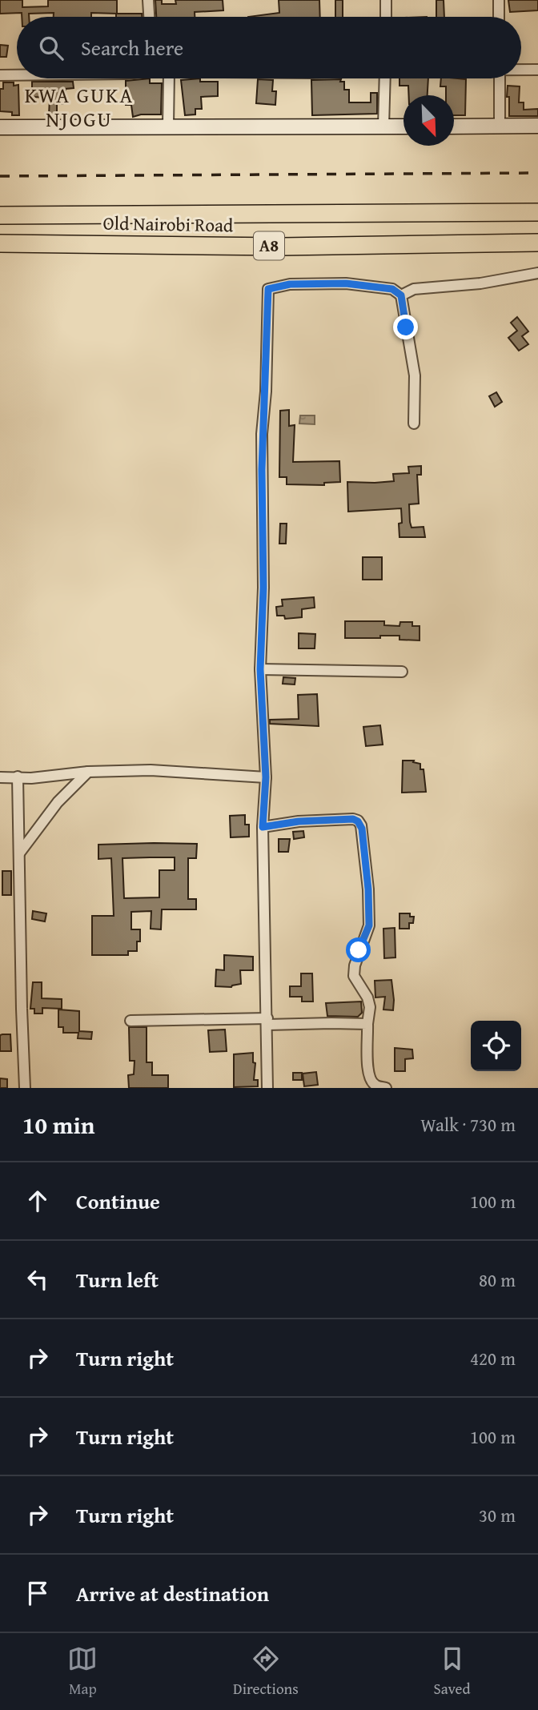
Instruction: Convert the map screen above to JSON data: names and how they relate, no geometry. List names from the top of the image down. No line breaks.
{"streets":{"highway":["Old Nairobi Road","A8"]},"districts":["KWA GUKA NJOGU"],"north":"bottom right","page":{"search":"Search here","heading":["10 min","Walk · 730 m"],"list":[["Continue","100 m"],["Turn left","80 m"],["Turn right","420 m"],["Turn right","100 m"],["Turn right","30 m"],"Arrive at destination"],"nav":["Map","Directions","Saved"]}}
